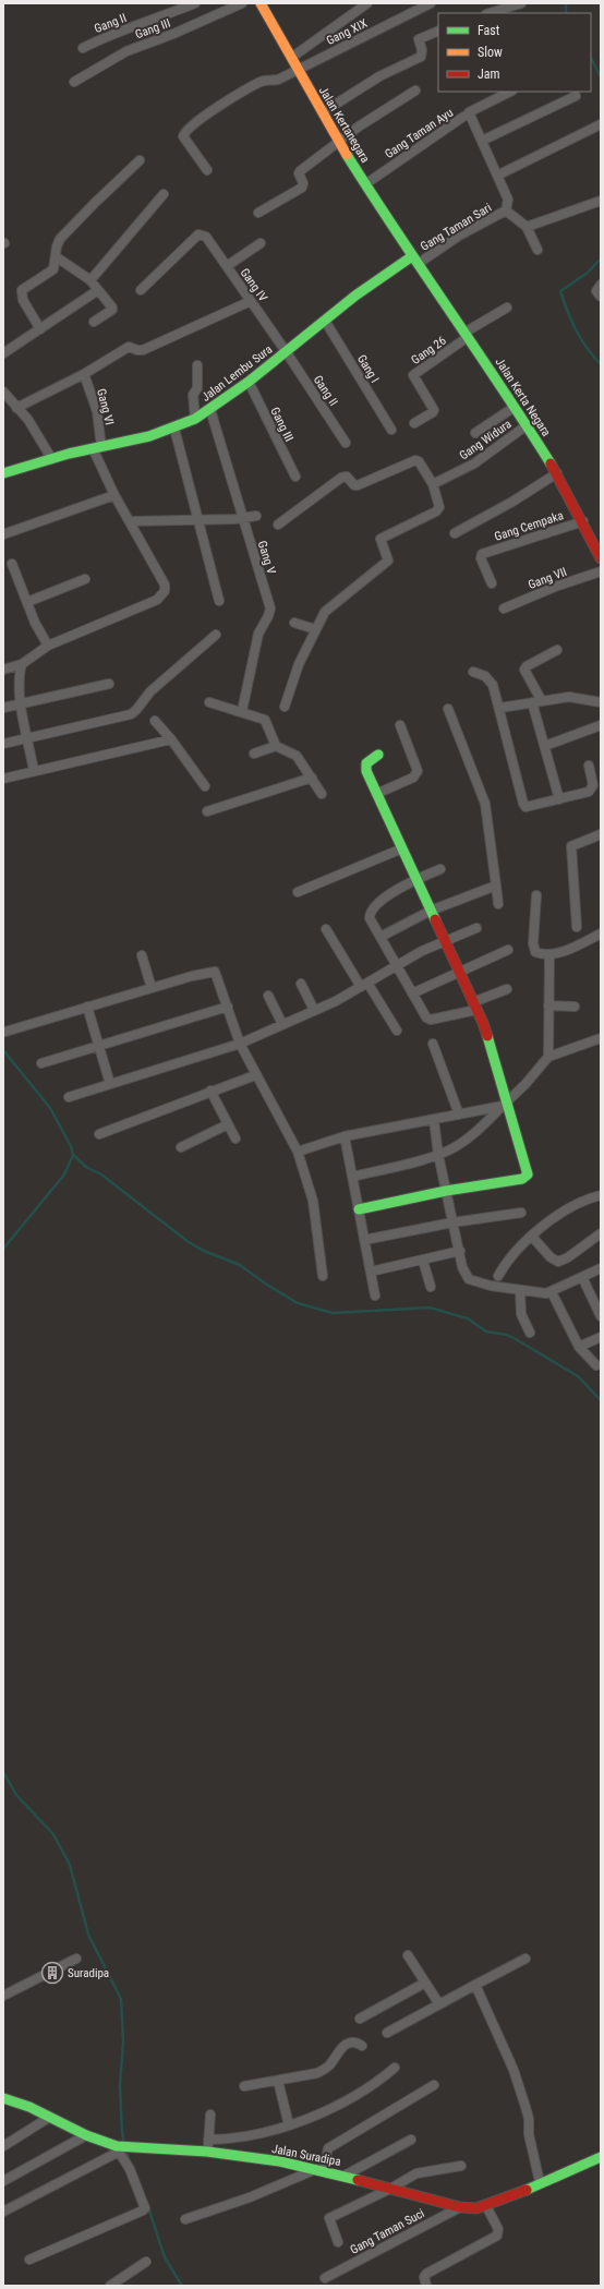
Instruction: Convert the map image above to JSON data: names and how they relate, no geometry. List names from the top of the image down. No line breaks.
{"streets":{"street":["Gang II","Gang III","Gang XIX","Jalan Kertanegara","Gang Taman Ayu","Gang Taman Sari","Gang IV","Gang 26","Gang I","Jalan Lembu Sura","Jalan Kerta Negara","Gang VI","Gang Widura","Gang Cempaka","Gang V","Gang VII","Jalan Suradipa","Gang Taman Suci"]},"crossings":[["Gang II","Gang IV"],["Gang II","Jalan Lembu Sura"],["Gang III","Jalan Lembu Sura"],["Gang XIX","Jalan Kertanegara"],["Jalan Kertanegara","Gang Taman Ayu"],["Jalan Kertanegara","Gang Taman Sari"],["Jalan Kertanegara","Jalan Lembu Sura"],["Jalan Kertanegara","Jalan Kerta Negara"],["Gang Taman Sari","Jalan Lembu Sura"],["Gang Taman Sari","Jalan Kerta Negara"],["Gang IV","Jalan Lembu Sura"],["Gang 26","Jalan Kerta Negara"],["Gang I","Jalan Lembu Sura"],["Jalan Lembu Sura","Jalan Kerta Negara"],["Jalan Lembu Sura","Gang VI"],["Jalan Lembu Sura","Gang V"],["Jalan Kerta Negara","Gang Widura"],["Jalan Kerta Negara","Gang Cempaka"],["Jalan Suradipa","Gang Taman Suci"]],"places":{"building":["Suradipa"]},"legend":["Fast","Slow","Jam"]}
